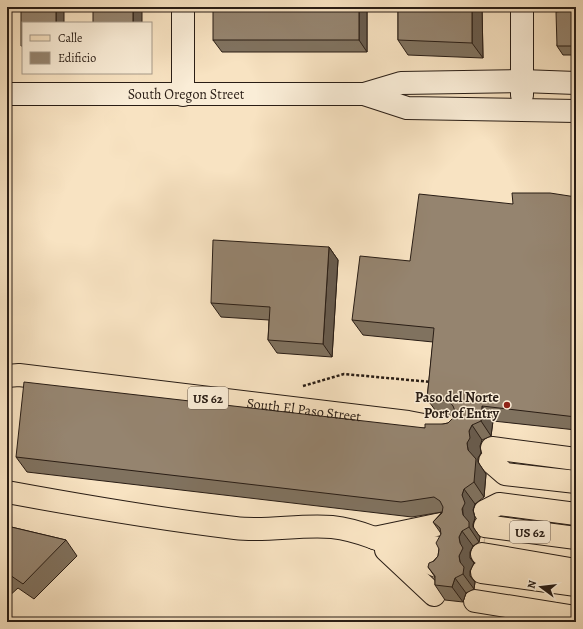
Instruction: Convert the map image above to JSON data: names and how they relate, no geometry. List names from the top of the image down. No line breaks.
{"streets":{"main road":["US 62","South El Paso Street"],"street":["South Oregon Street"]},"places":["Paso del Norte Port of Entry"],"legend":["Calle","Edificio"],"north":"left"}
